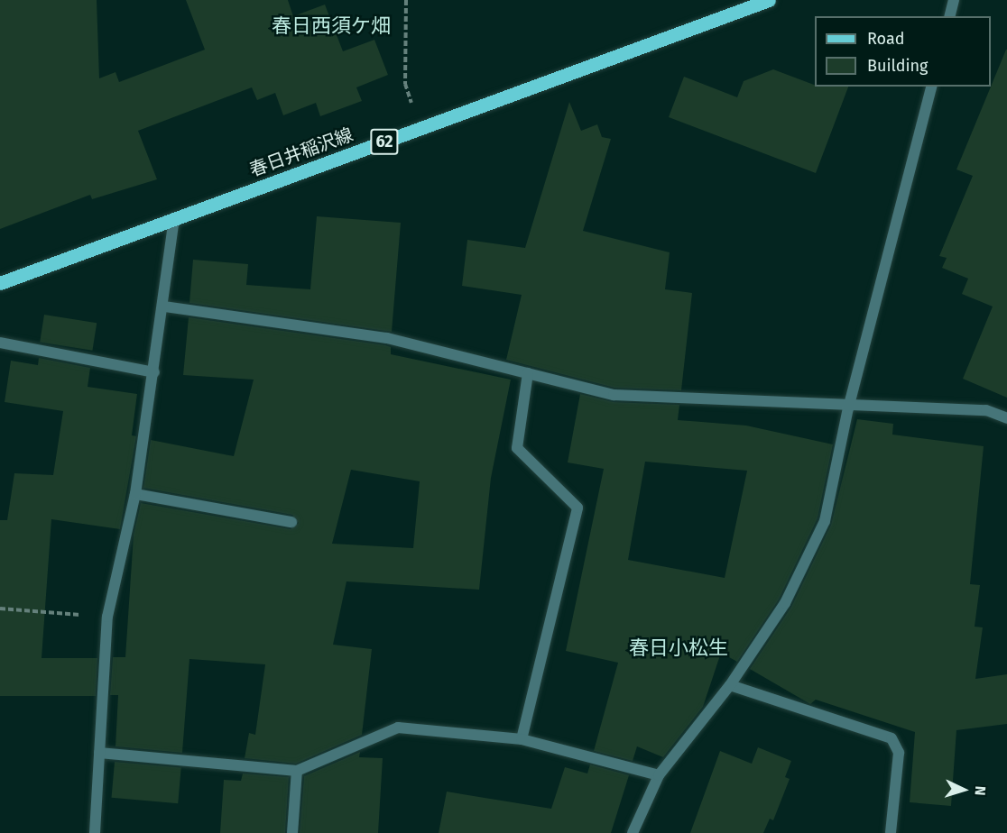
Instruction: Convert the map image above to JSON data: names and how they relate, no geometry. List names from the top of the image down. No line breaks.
{"streets":{"main road":["62","春日井稲沢線"]},"districts":["春日西須ケ畑","春日小松生"],"legend":["Road","Building"],"north":"right"}
